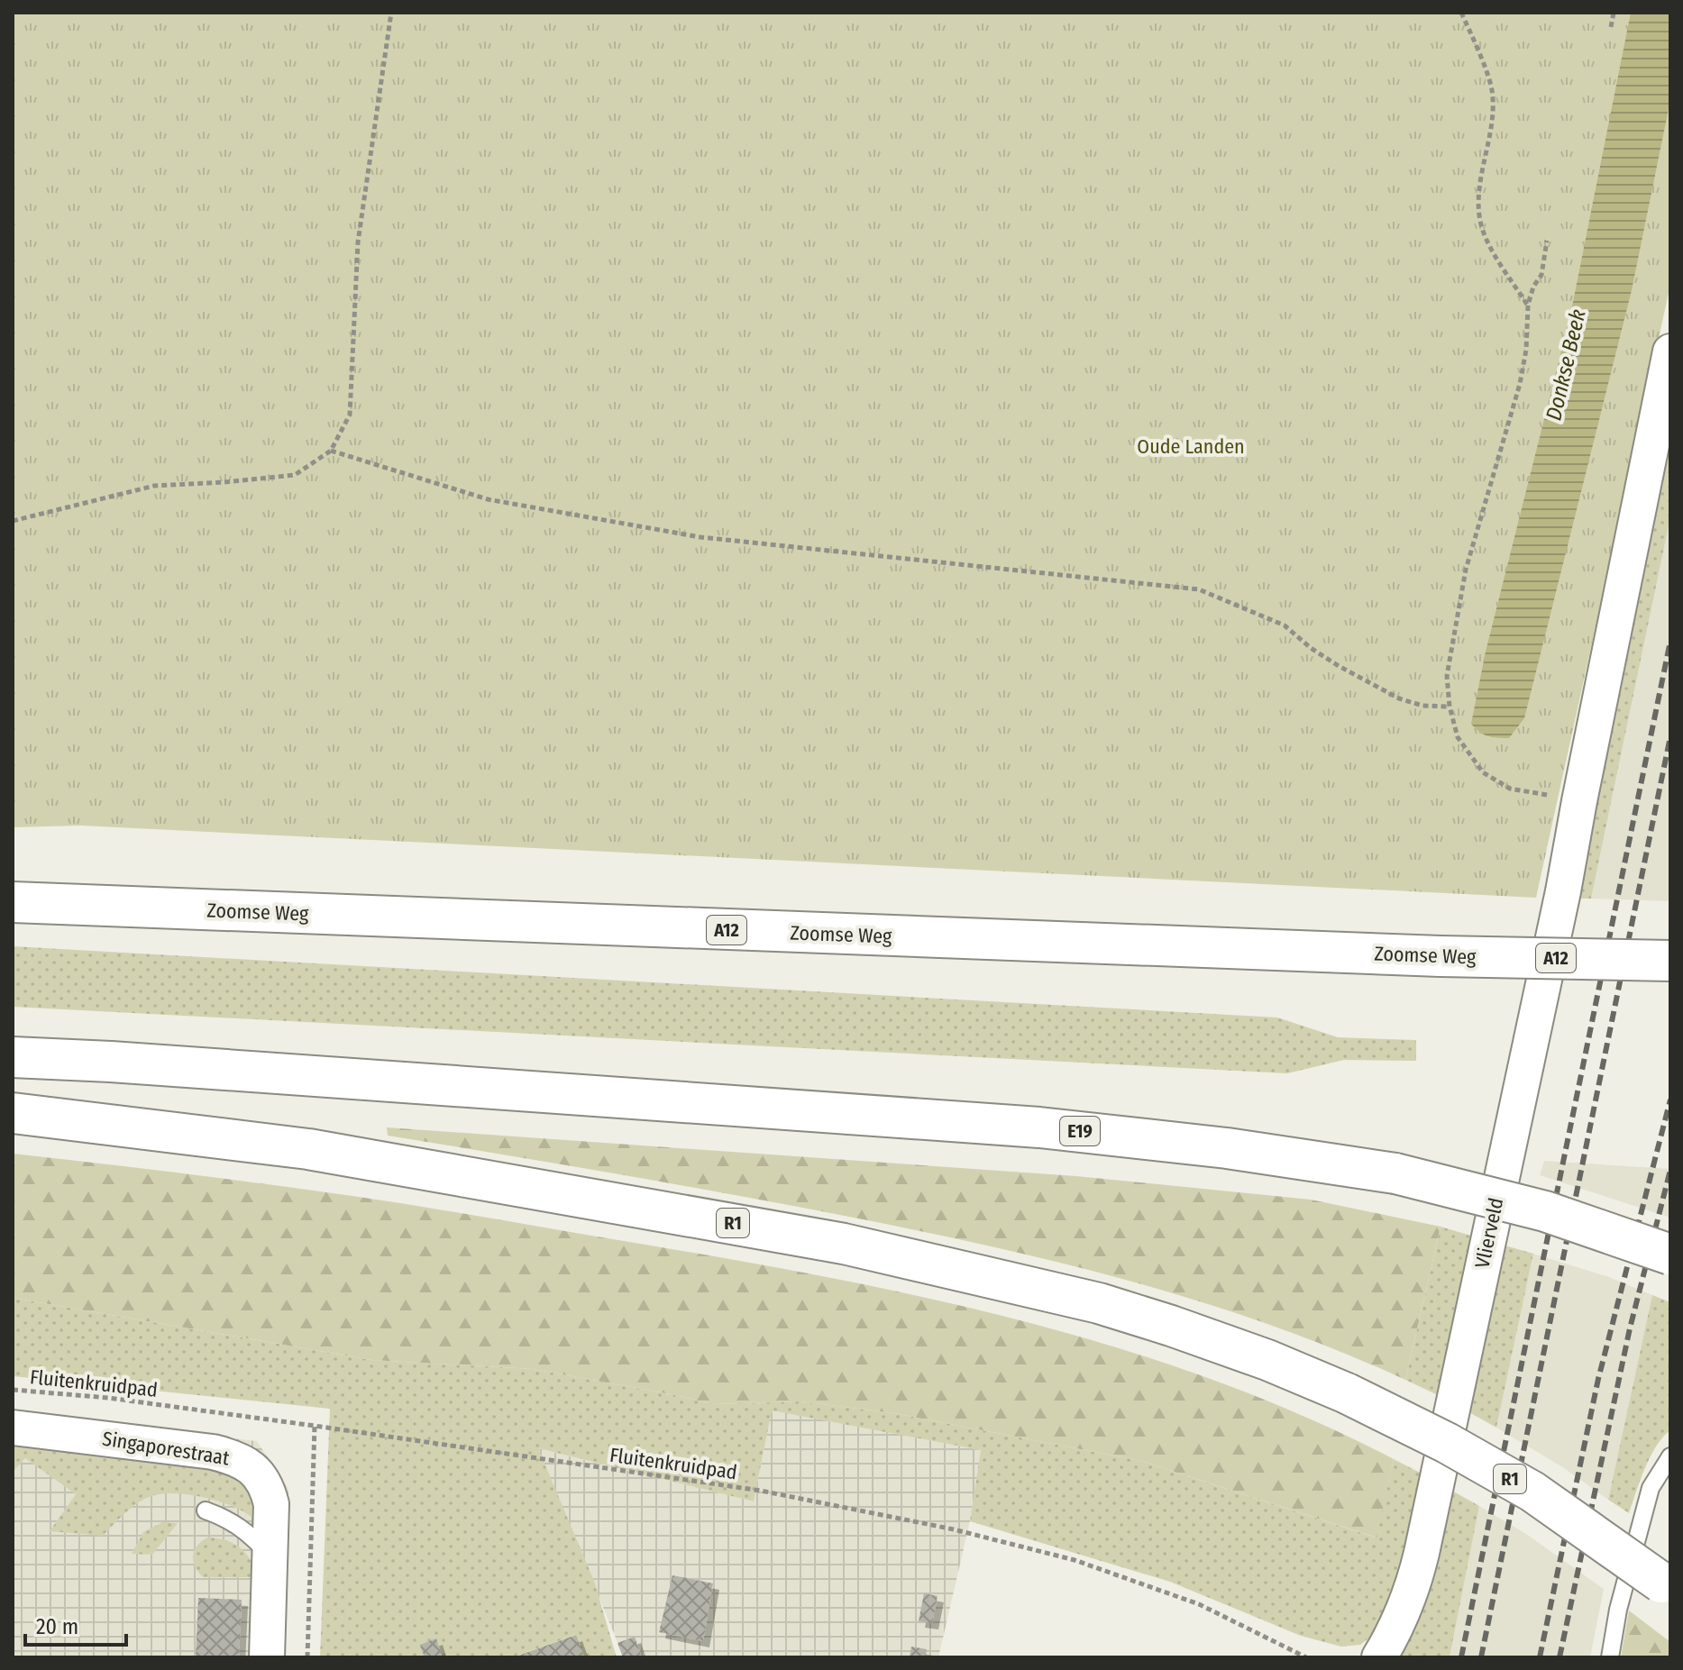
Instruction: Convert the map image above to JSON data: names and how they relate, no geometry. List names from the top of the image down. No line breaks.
{"streets":{"highway":["Zoomse Weg","A12","E19","R1"],"street":["Vlierveld","Singaporestraat"],"path":["Fluitenkruidpad"]},"water":["Donkse Beek"],"parks":["Oude Landen"],"scale_bar":"20 m"}
